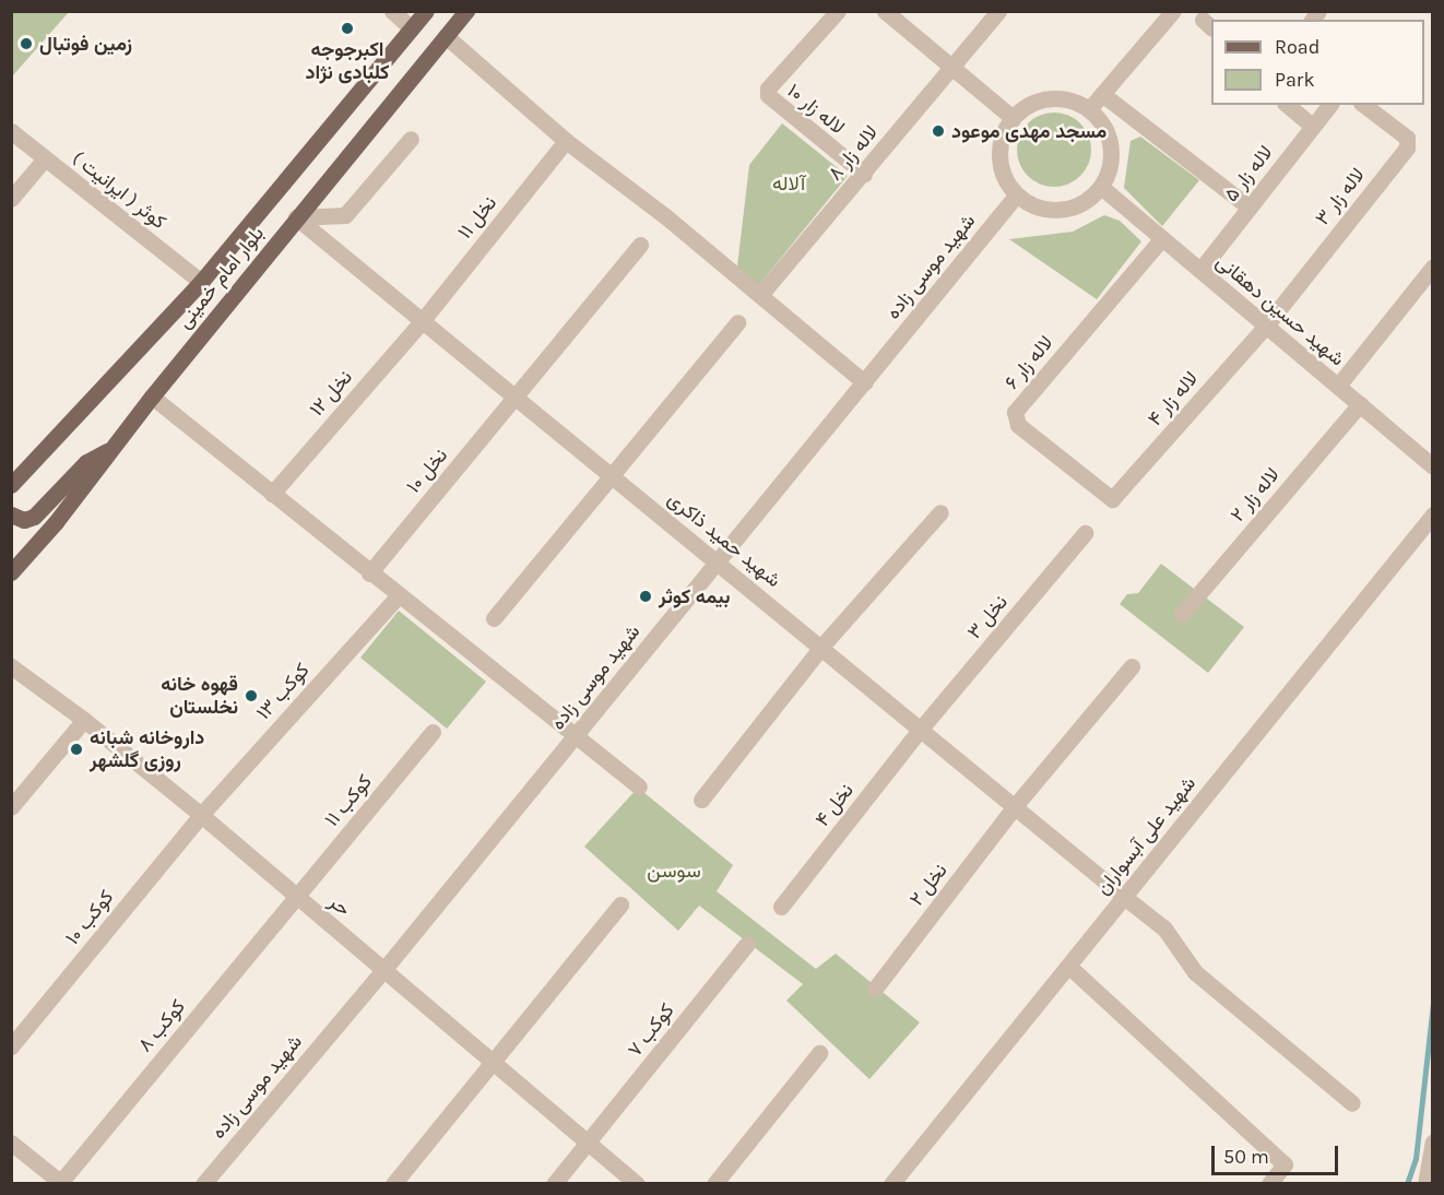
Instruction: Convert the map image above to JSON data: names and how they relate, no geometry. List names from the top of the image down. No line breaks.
{"streets":{"main road":["بلوار امام خمینی"],"street":["لاله زار ۱۰","لاله زار ۸","لاله زار ۵","کوثر ( ایرانیت )","لاله زار ۳","نخل ۱۱","شهید موسی زاده","شهید حسین دهقانی","لاله زار ۶","نخل ۱۲","لاله زار ۴","نخل ۱۰","لاله زار ۲","شهید حمید ذاکری","نخل ۳","کوکب ۱۳","کوکب ۱۱","نخل ۴","شهید علی آبسواران","نخل ۲","حر","کوکب ۱۰","کوکب ۸","کوکب ۷"]},"crossings":[["لاله زار ۱۰","لاله زار ۸"],["لاله زار ۵","شهید حسین دهقانی"],["کوثر ( ایرانیت )","بلوار امام خمینی"],["لاله زار ۳","شهید حسین دهقانی"],["لاله زار ۳","لاله زار ۴"],["نخل ۱۱","نخل ۱۲"],["نخل ۱۱","شهید حمید ذاکری"],["شهید موسی زاده","شهید حسین دهقانی"],["شهید موسی زاده","شهید حمید ذاکری"],["شهید موسی زاده","حر"],["بلوار امام خمینی","شهید حمید ذاکری"],["شهید حسین دهقانی","لاله زار ۶"],["شهید حسین دهقانی","لاله زار ۴"],["شهید حسین دهقانی","لاله زار ۲"],["لاله زار ۶","لاله زار ۴"],["نخل ۱۲","شهید حمید ذاکری"],["نخل ۱۰","شهید حمید ذاکری"],["شهید حمید ذاکری","نخل ۳"],["شهید حمید ذاکری","نخل ۴"],["شهید حمید ذاکری","شهید علی آبسواران"],["شهید حمید ذاکری","نخل ۲"],["نخل ۳","نخل ۴"],["کوکب ۱۳","حر"],["کوکب ۱۳","کوکب ۱۰"],["کوکب ۱۱","حر"],["کوکب ۱۱","کوکب ۸"],["حر","کوکب ۱۰"],["حر","کوکب ۸"],["حر","کوکب ۷"]],"parks":["آلاله","سوسن"],"places":["اکبرجوجه کلبادی نژاد","زمین فوتبال","مسجد مهدی موعود","بیمه کوثر","قهوه خانه نخلستان","داروخانه شبانه روزی گلشهر"],"legend":["Road","Park"],"scale_bar":"50 m"}
